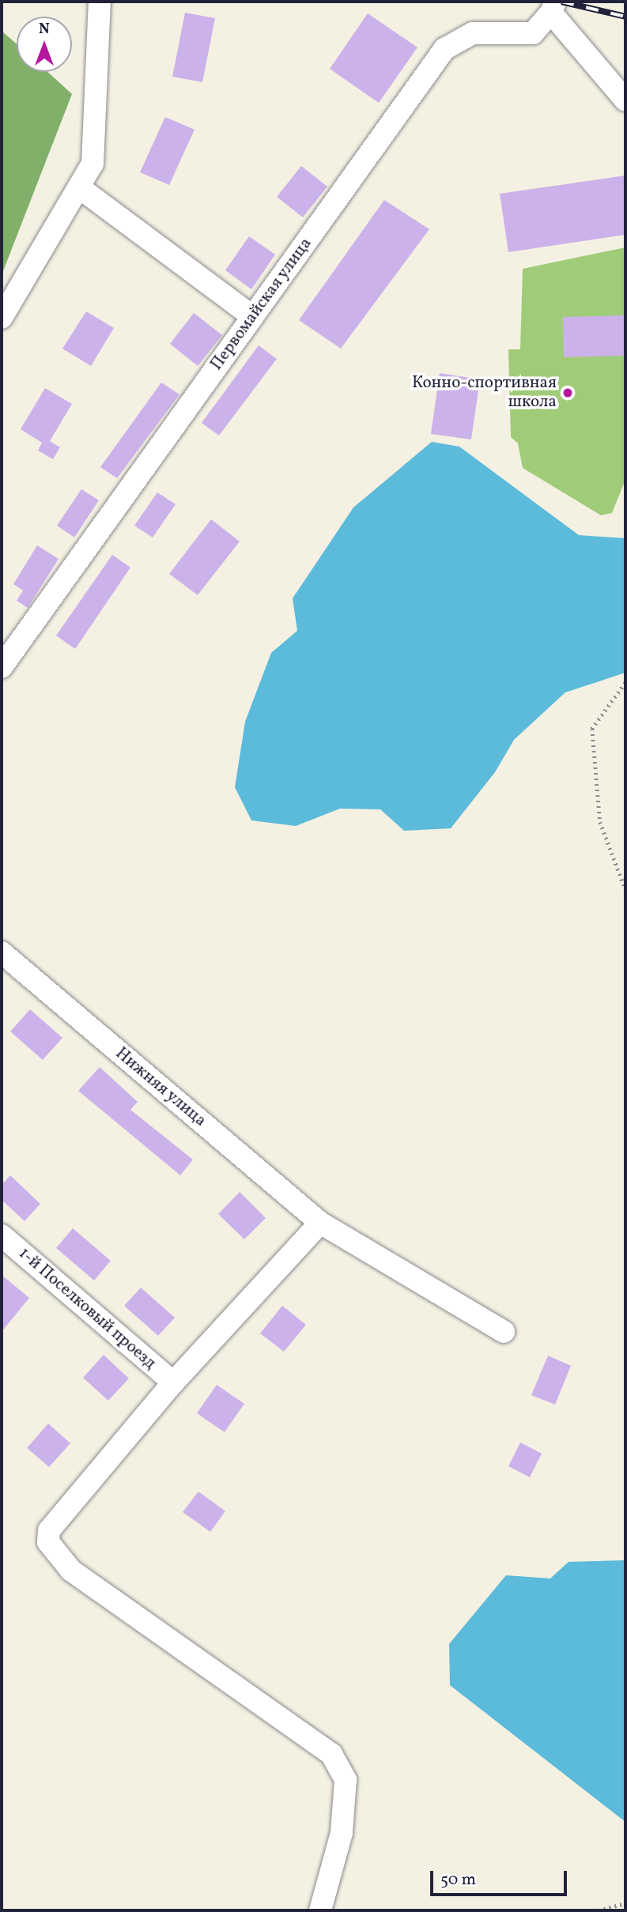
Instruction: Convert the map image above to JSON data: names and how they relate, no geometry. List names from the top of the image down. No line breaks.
{"streets":{"street":["Первомайская улица","Нижняя улица","1-й Поселковый проезд"]},"places":["Конно-спортивная школа"],"scale_bar":"50 m","north":"top"}
